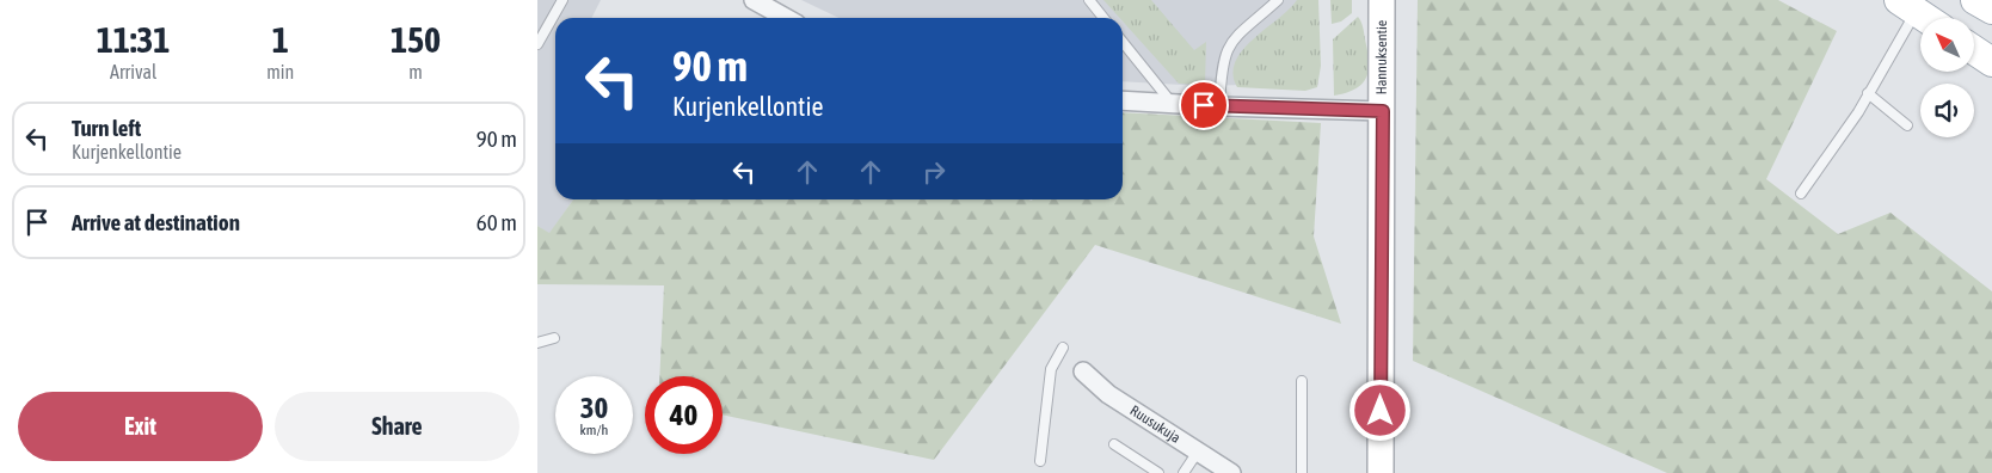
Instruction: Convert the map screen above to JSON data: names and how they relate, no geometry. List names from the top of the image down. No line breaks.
{"streets":{"street":["Hannuksentie","Ruusukuja"]},"north":"top left","page":{"eta":["11:31","Arrival","1","min","150","m"],"turn":["90 m","Kurjenkellontie"],"list":[{"name":"Turn left","note":"Kurjenkellontie","value":"90 m"},{"name":"Arrive at destination","value":"60 m"}],"speed":"30 km/h","limit":"40","buttons":["Exit","Share"]}}
